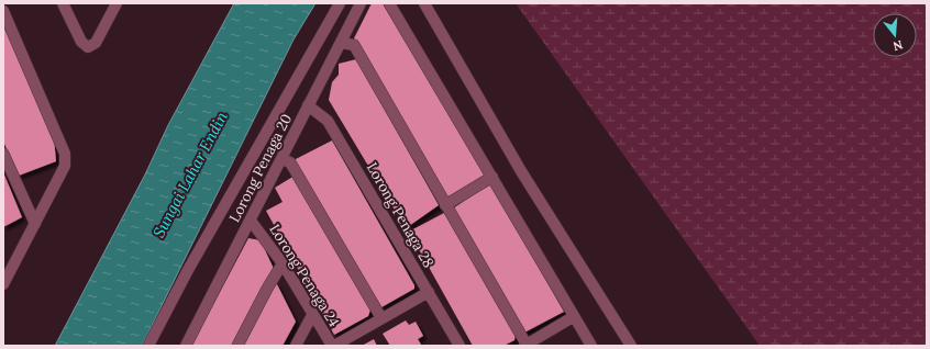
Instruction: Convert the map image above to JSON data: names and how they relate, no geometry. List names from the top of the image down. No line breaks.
{"streets":{"street":["Lorong Penaga 20","Lorong Penaga 28","Lorong Penaga 24"]},"crossings":[["Lorong Penaga 20","Lorong Penaga 28"],["Lorong Penaga 20","Lorong Penaga 24"]],"water":["Sungai Lahar Endin"],"north":"bottom"}
